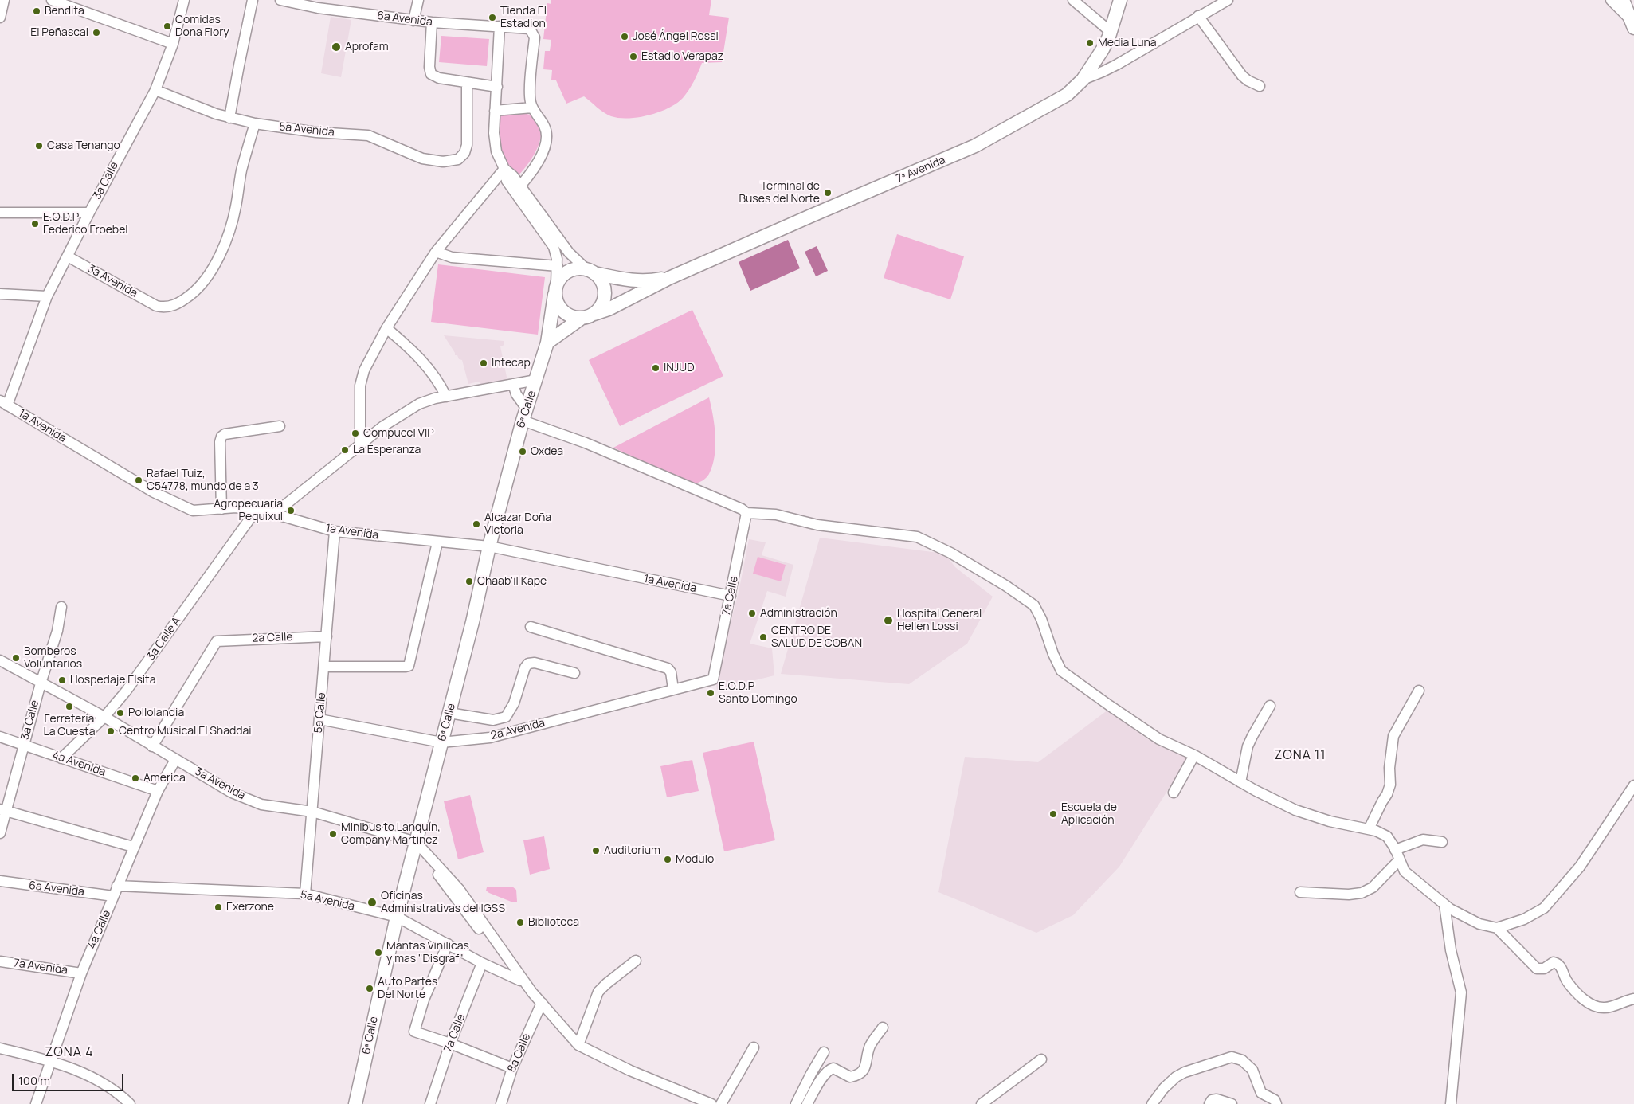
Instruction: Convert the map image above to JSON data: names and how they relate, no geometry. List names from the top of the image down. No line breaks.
{"streets":{"main road":["7ª Avenida","6ª Calle"],"street":["6a Avenida","5a Avenida","3a Calle","3a Avenida","1a Avenida","7a Calle","2a Calle","3a Calle A","5a Calle","2a Avenida","4a Avenida","4a Calle","7a Avenida","8a Calle"]},"crossings":[["6a Avenida","4a Calle"],["5a Avenida","3a Calle"],["5a Avenida","3a Avenida"],["5a Avenida","6ª Calle"],["5a Avenida","7a Calle"],["5a Avenida","5a Calle"],["5a Avenida","4a Calle"],["7ª Avenida","6ª Calle"],["3a Calle","3a Avenida"],["3a Calle","1a Avenida"],["3a Calle","4a Avenida"],["3a Avenida","6ª Calle"],["3a Avenida","2a Calle"],["3a Avenida","3a Calle A"],["3a Avenida","5a Calle"],["3a Avenida","4a Calle"],["6ª Calle","1a Avenida"],["6ª Calle","2a Avenida"],["1a Avenida","7a Calle"],["1a Avenida","3a Calle A"],["1a Avenida","5a Calle"],["7a Calle","2a Avenida"],["2a Calle","5a Calle"],["3a Calle A","4a Avenida"],["5a Calle","2a Avenida"],["4a Avenida","4a Calle"],["4a Calle","7a Avenida"]],"districts":["ZONA 11","ZONA 4"],"places":["Bendita","Tienda El Estadion","Comidas Dona Flory","El Peñascal","José Ángel Rossi","Media Luna","Aprofam","Estadio Verapaz","Casa Tenango","Terminal de Buses del Norte","E.O.D.P Federico Froebel","Intecap","INJUD","Compucel VIP","La Esperanza","Oxdea","Rafael Tuiz, C54778, mundo de a 3","Agropecuaria Pequixul","Alcazar Doña Victoria","Chaab'il Kape","Administración","Hospital General Hellen Lossi","CENTRO DE SALUD DE COBAN","Bomberos Voluntarios","Hospedaje Elsita","E.O.D.P Santo Domingo","Ferretería La Cuesta","Pollolandia","Centro Musical El Shaddai","America","Escuela de Aplicación","Minibus to Lanquín, Company Martinez","Auditorium","Modulo","Oficinas Administrativas del IGSS","Exerzone","Biblioteca","Mantas Vinilicas y mas \"Disgraf\"","Auto Partes Del Norte"],"scale_bar":"100 m"}
